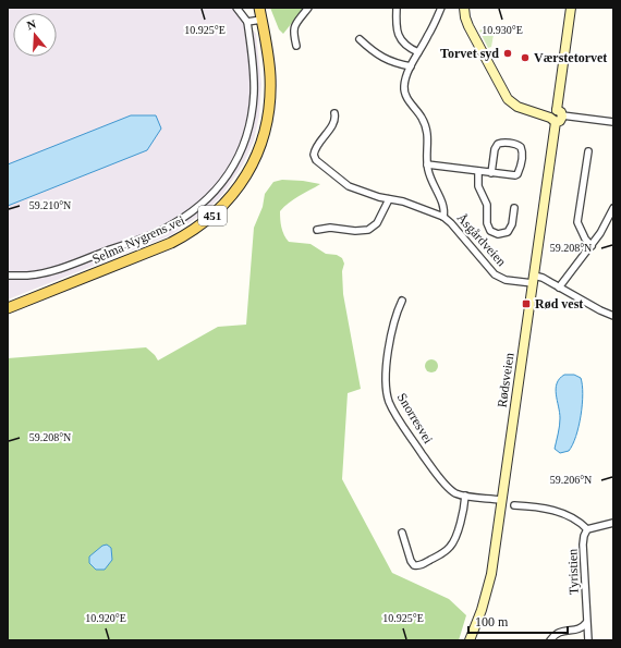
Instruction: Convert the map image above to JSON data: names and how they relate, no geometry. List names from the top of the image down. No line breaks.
{"streets":{"main road":["451","Selma Nygrens vei"],"street":["Åsgårdveien","Rødsveien","Snorresvei","Tyristien"]},"crossings":[["Åsgårdveien","Rødsveien"],["Rødsveien","Snorresvei"]],"places":{"other":["Torvet syd","Værstetorvet"],"transit":["Rød vest"]},"scale_bar":"100 m","north":"top","coordinates":["10.925°E","10.930°E","59.210°N","59.208°N","59.206°N","10.920°E"]}
